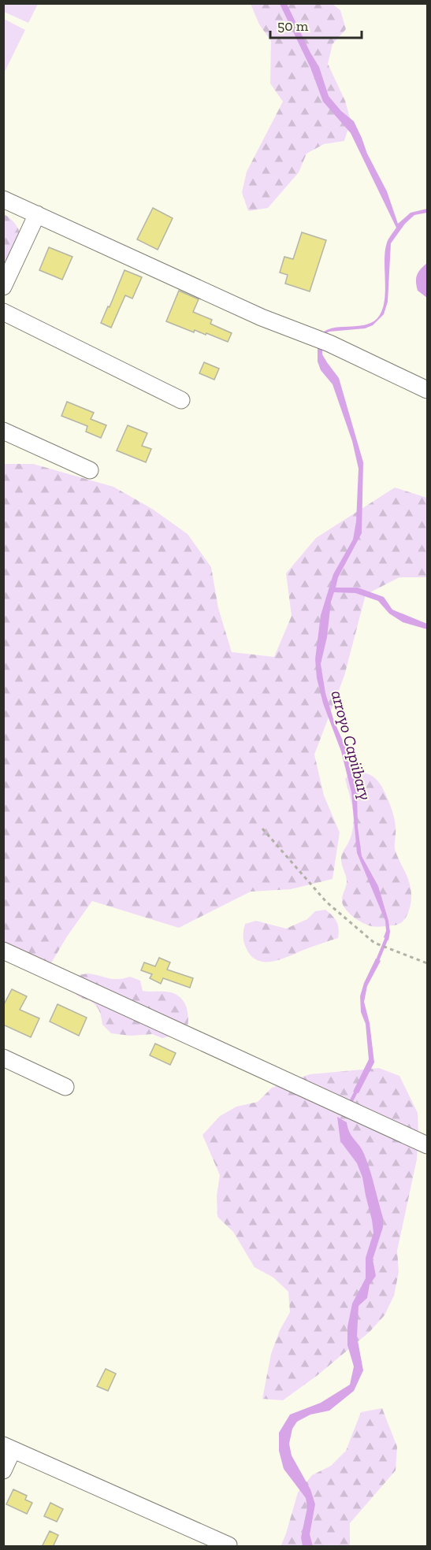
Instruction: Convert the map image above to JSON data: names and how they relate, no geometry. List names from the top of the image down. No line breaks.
{"water":["arroyo Capiibary"],"scale_bar":"50 m"}
